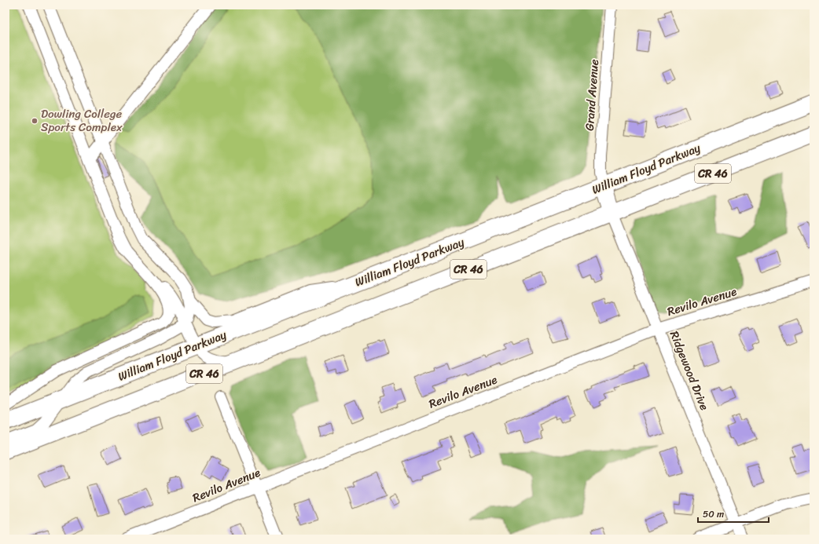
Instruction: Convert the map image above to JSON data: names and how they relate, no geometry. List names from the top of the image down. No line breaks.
{"streets":{"highway":["William Floyd Parkway","CR 46"],"street":["Grand Avenue","Revilo Avenue","Ridgewood Drive"]},"crossings":[["Grand Avenue","William Floyd Parkway"],["CR 46","Ridgewood Drive"],["Revilo Avenue","Ridgewood Drive"]],"places":["Dowling College Sports Complex"],"scale_bar":"50 m"}
